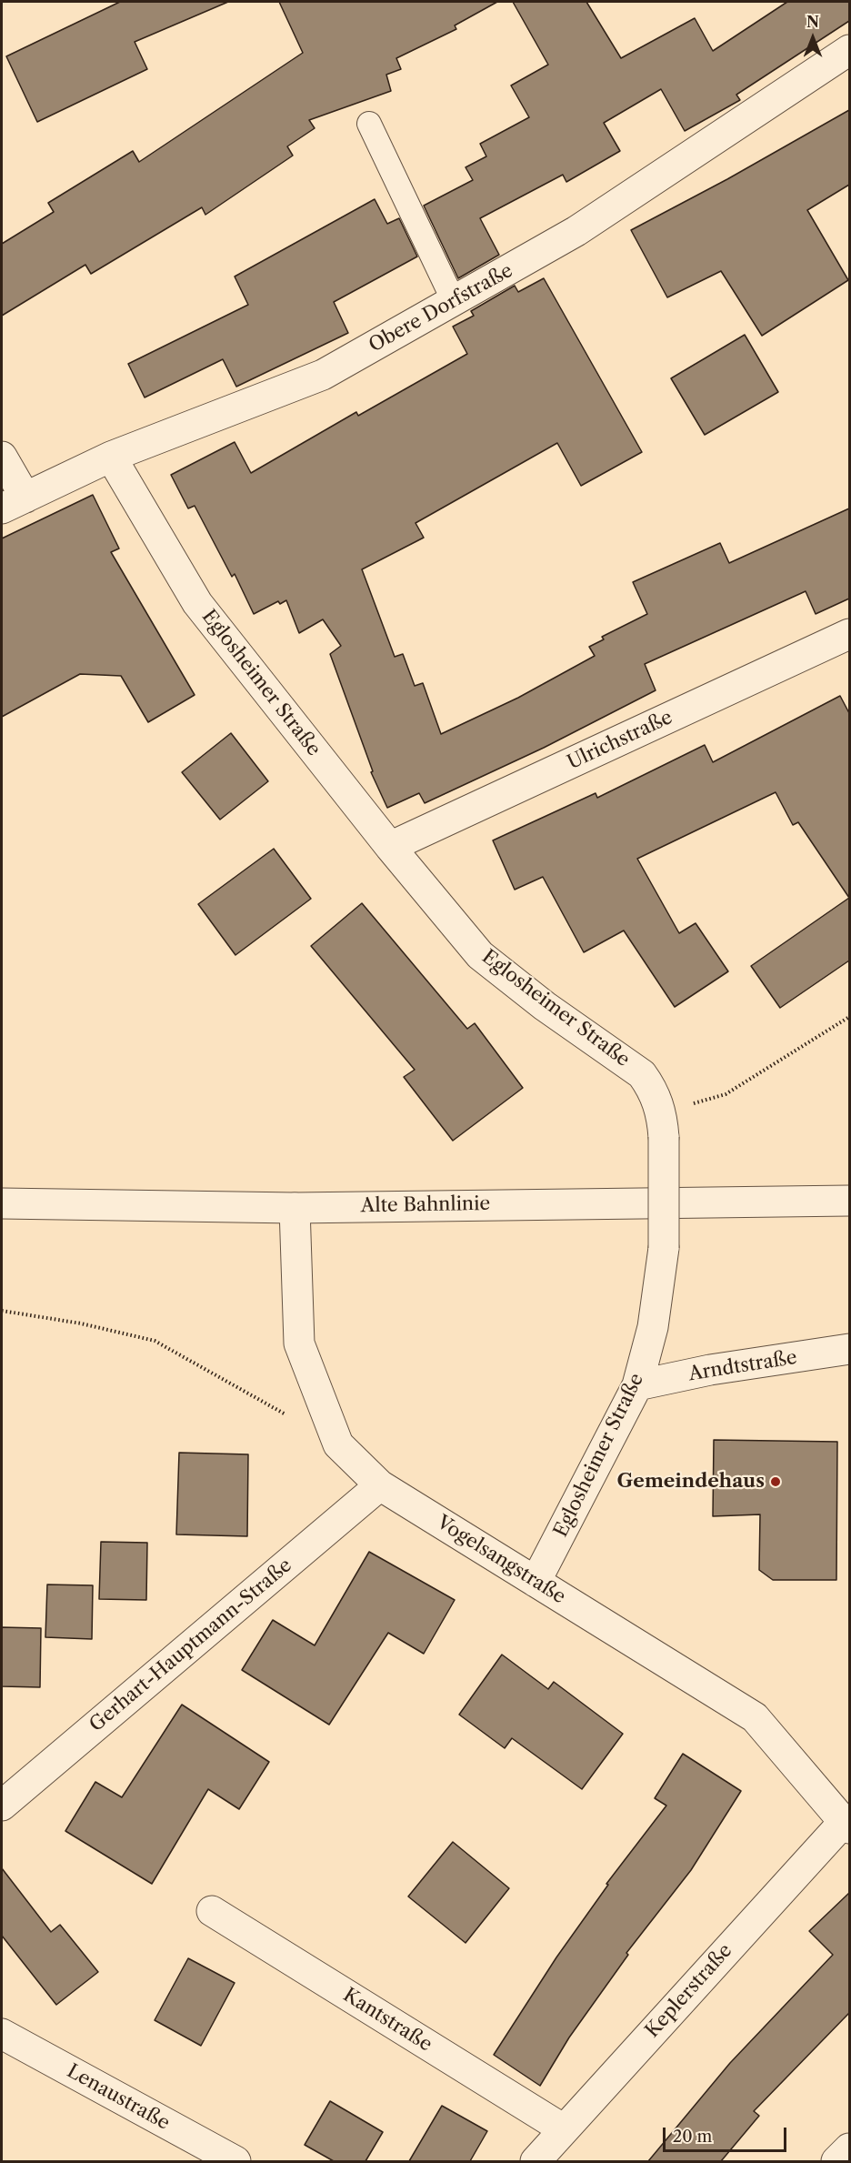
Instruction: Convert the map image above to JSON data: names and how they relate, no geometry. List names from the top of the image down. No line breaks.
{"streets":{"street":["Obere Dorfstraße","Eglosheimer Straße","Ulrichstraße","Alte Bahnlinie","Arndtstraße","Vogelsangstraße","Gerhart-Hauptmann-Straße","Keplerstraße","Kantstraße","Lenaustraße"]},"crossings":[["Obere Dorfstraße","Eglosheimer Straße"],["Eglosheimer Straße","Ulrichstraße"],["Eglosheimer Straße","Arndtstraße"],["Eglosheimer Straße","Vogelsangstraße"],["Alte Bahnlinie","Vogelsangstraße"],["Vogelsangstraße","Gerhart-Hauptmann-Straße"],["Vogelsangstraße","Keplerstraße"],["Keplerstraße","Kantstraße"]],"places":["Gemeindehaus"],"scale_bar":"20 m","north":"top"}
